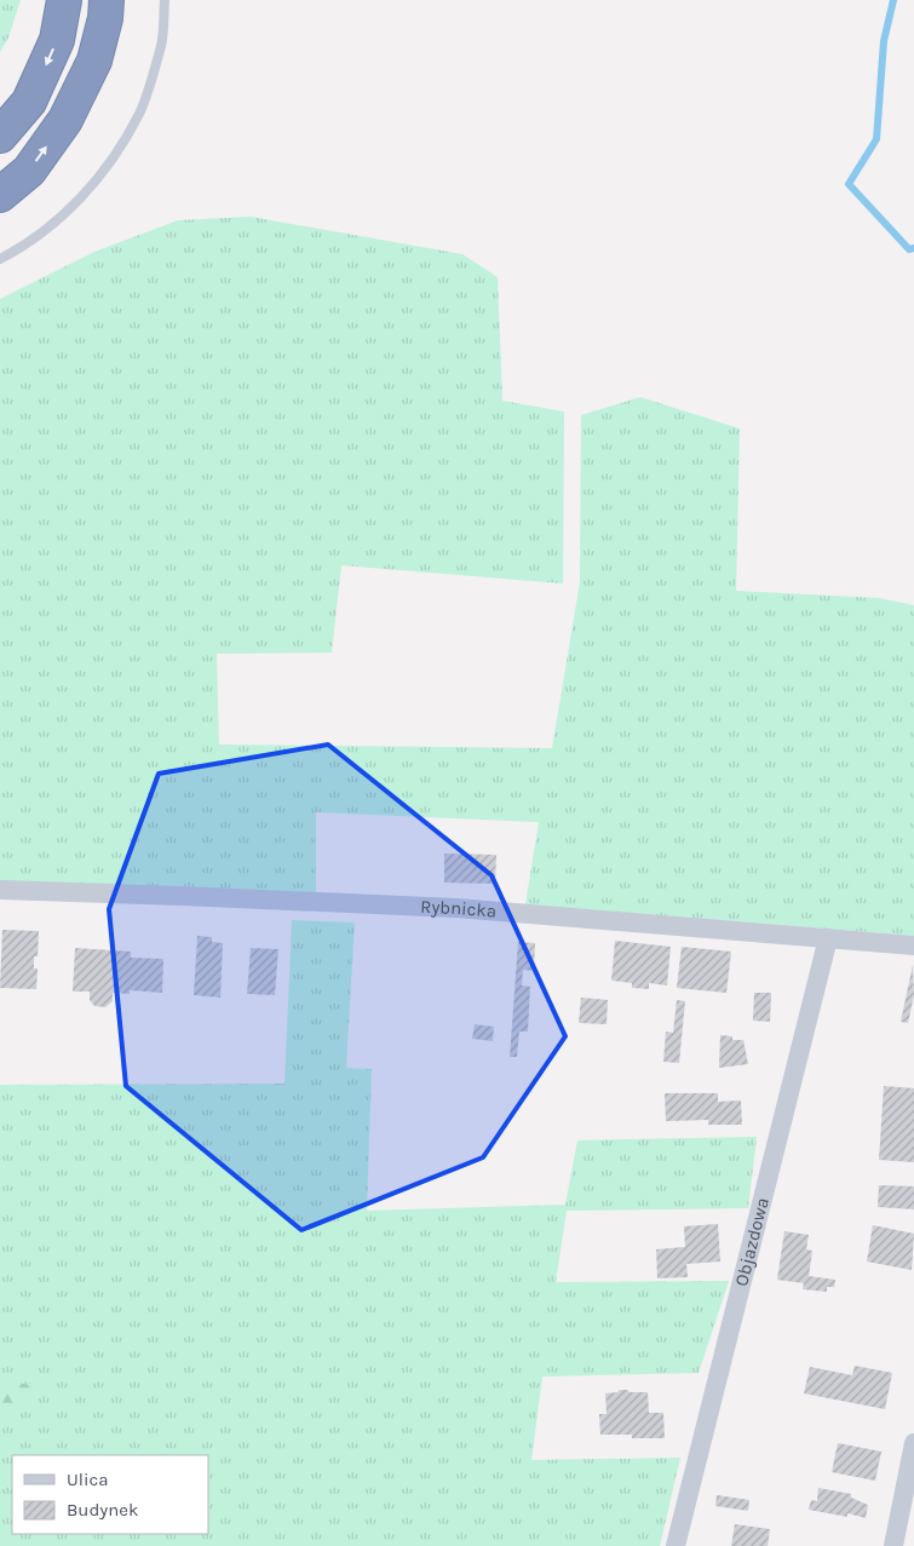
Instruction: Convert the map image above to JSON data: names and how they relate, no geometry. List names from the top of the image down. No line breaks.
{"streets":{"street":["Rybnicka","Objazdowa"]},"crossings":[["Rybnicka","Objazdowa"]],"legend":["Ulica","Budynek"]}
